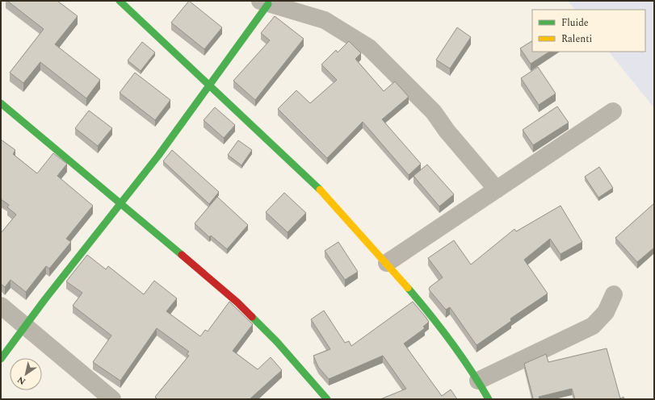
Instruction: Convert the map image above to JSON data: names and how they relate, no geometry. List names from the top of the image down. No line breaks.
{"legend":["Fluide","Ralenti"],"north":"bottom left"}
